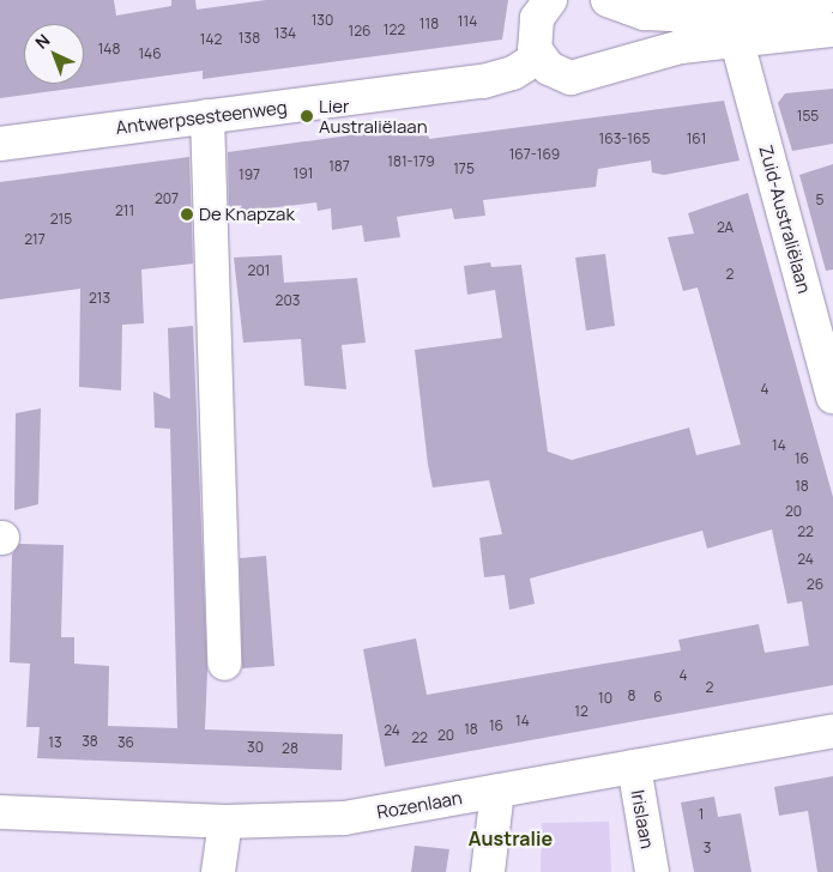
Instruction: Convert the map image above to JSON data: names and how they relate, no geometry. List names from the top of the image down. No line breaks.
{"streets":{"street":["Antwerpsesteenweg","Zuid-Australiëlaan","Rozenlaan","Irislaan"]},"crossings":[["Rozenlaan","Irislaan"]],"districts":["Australie"],"places":["Lier Australiëlaan","De Knapzak"],"house_numbers":["130","114","118","122","126","134","138","142","148","146","155","163-165","161","167-169","181-179","187","175","191","197","207","5","211","215","2A","217","201","2","213","203","4","14","16","18","20","22","24","26","4","2","8","6","10","12","14","16","18","24","20","22","38","13","36","30","28","1","3"],"north":"top left"}
